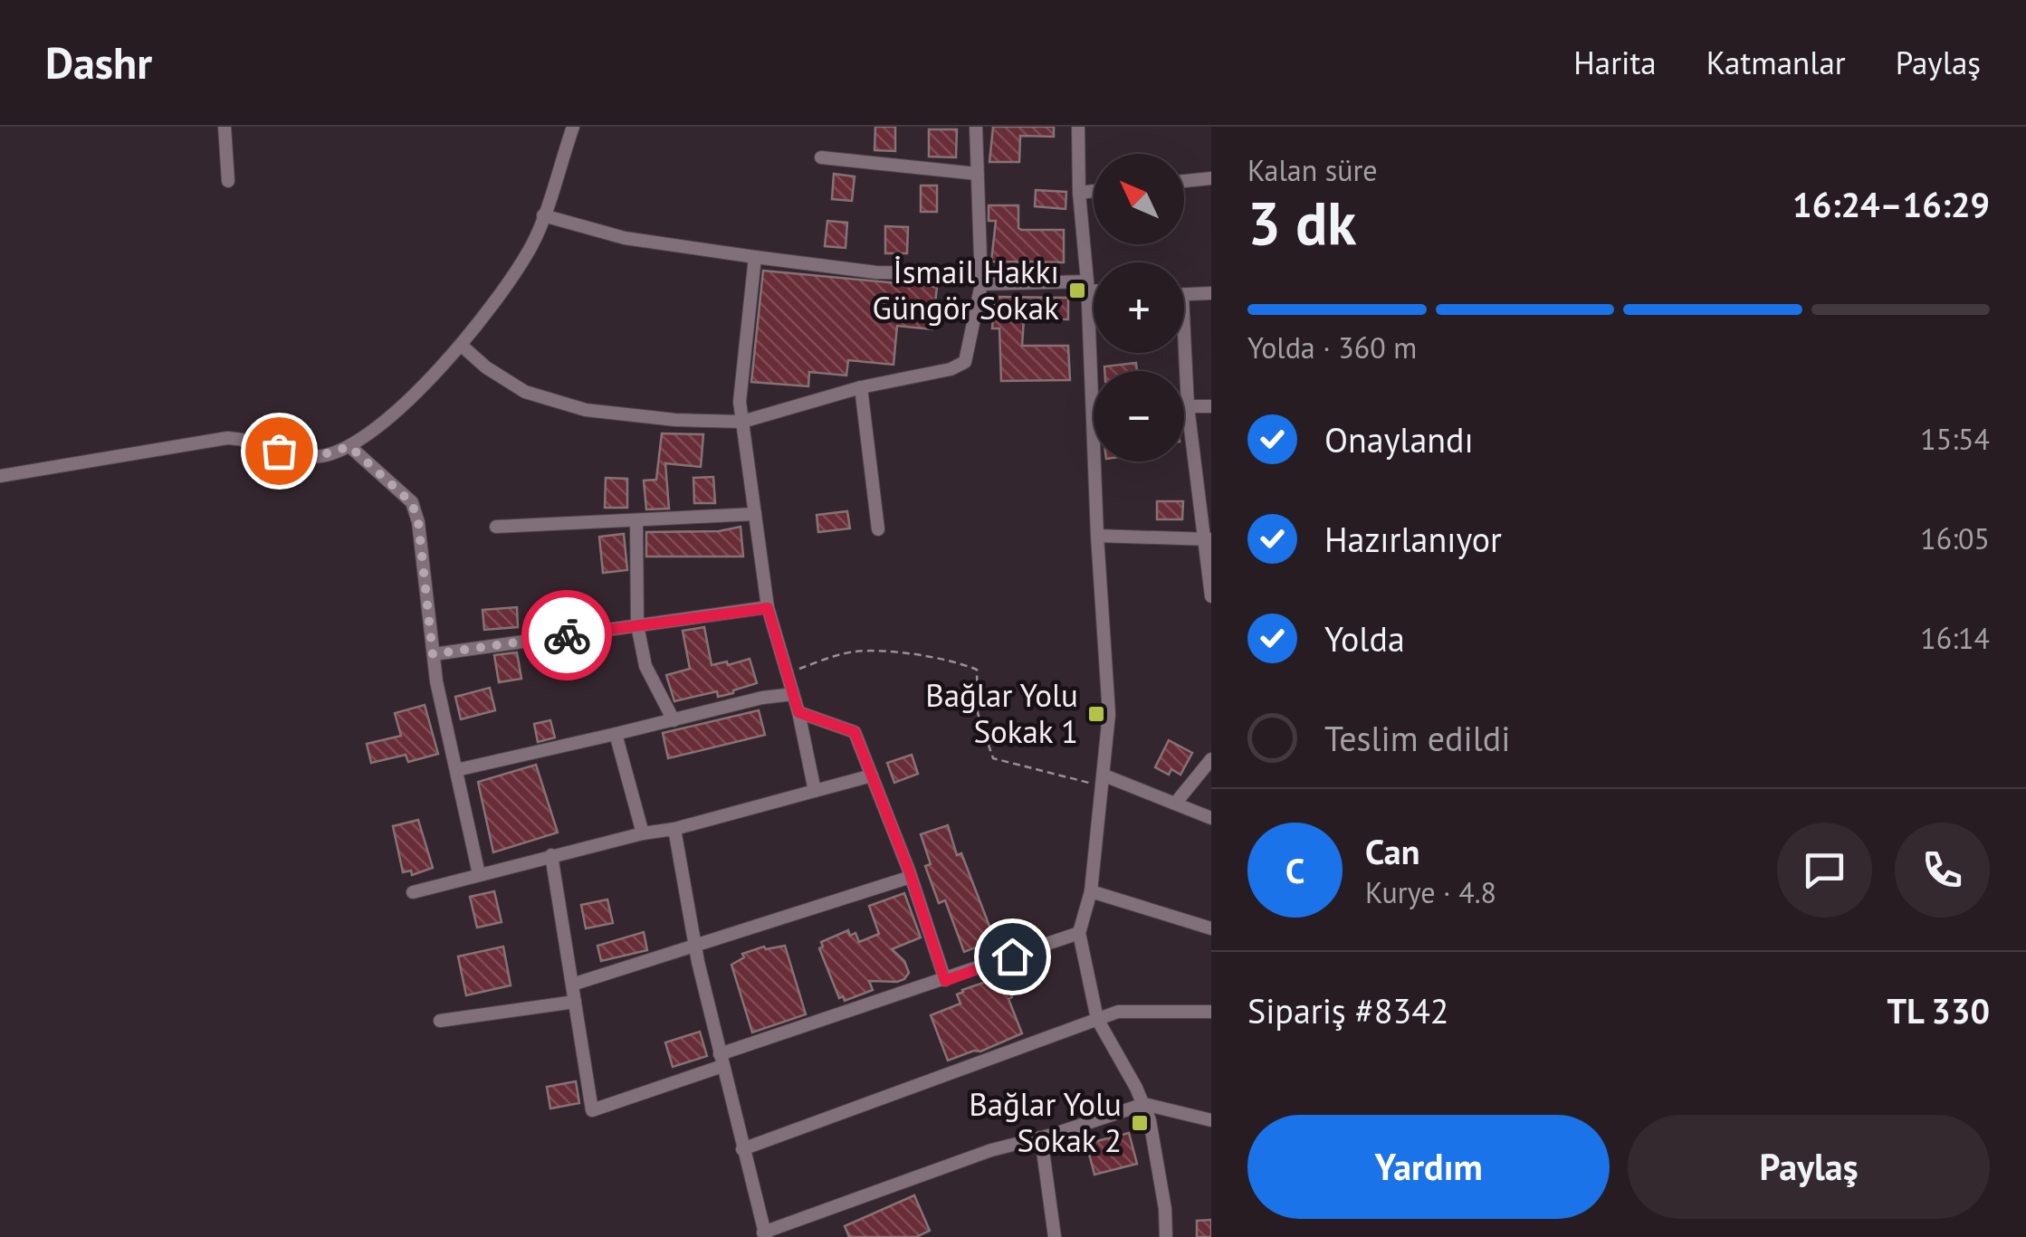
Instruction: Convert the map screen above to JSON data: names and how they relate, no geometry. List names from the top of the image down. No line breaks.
{"places":{"transit":["İsmail Hakkı Güngör Sokak","Bağlar Yolu Sokak 1","Bağlar Yolu Sokak 2"]},"north":"top left","page":{"header":"Dashr","nav":["Harita","Katmanlar","Paylaş"],"heading":["3 dk","Kalan süre","16:24–16:29"],"panel":["Can","Kurye · 4.8","Sipariş #8342","TL 330"],"map_buttons":["+","−"],"bar":"Yolda · 360 m","list":[["Onaylandı","15:54"],["Hazırlanıyor","16:05"],["Yolda","16:14"],"Teslim edildi"],"round":"C","buttons":["Yardım","Paylaş"]}}
